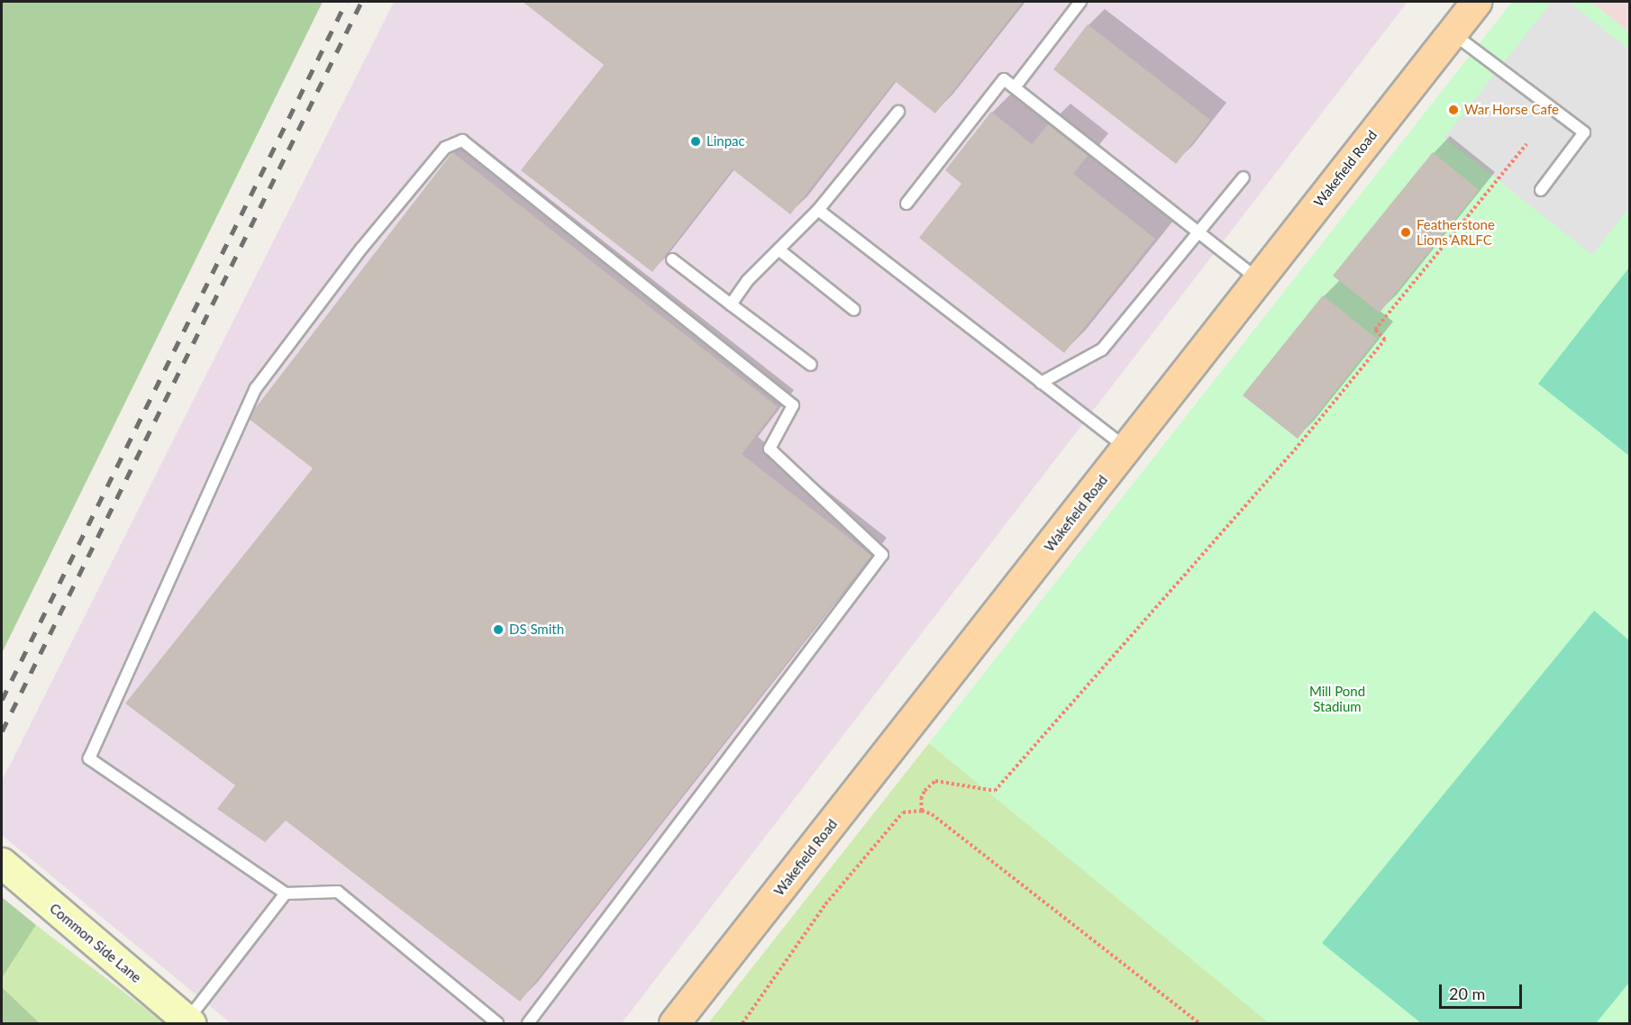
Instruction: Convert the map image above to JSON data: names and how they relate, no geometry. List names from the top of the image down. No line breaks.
{"streets":{"main road":["Wakefield Road","Common Side Lane"]},"parks":["Mill Pond Stadium"],"places":["War Horse Cafe","Linpac","Featherstone Lions ARLFC","DS Smith"],"scale_bar":"20 m"}
